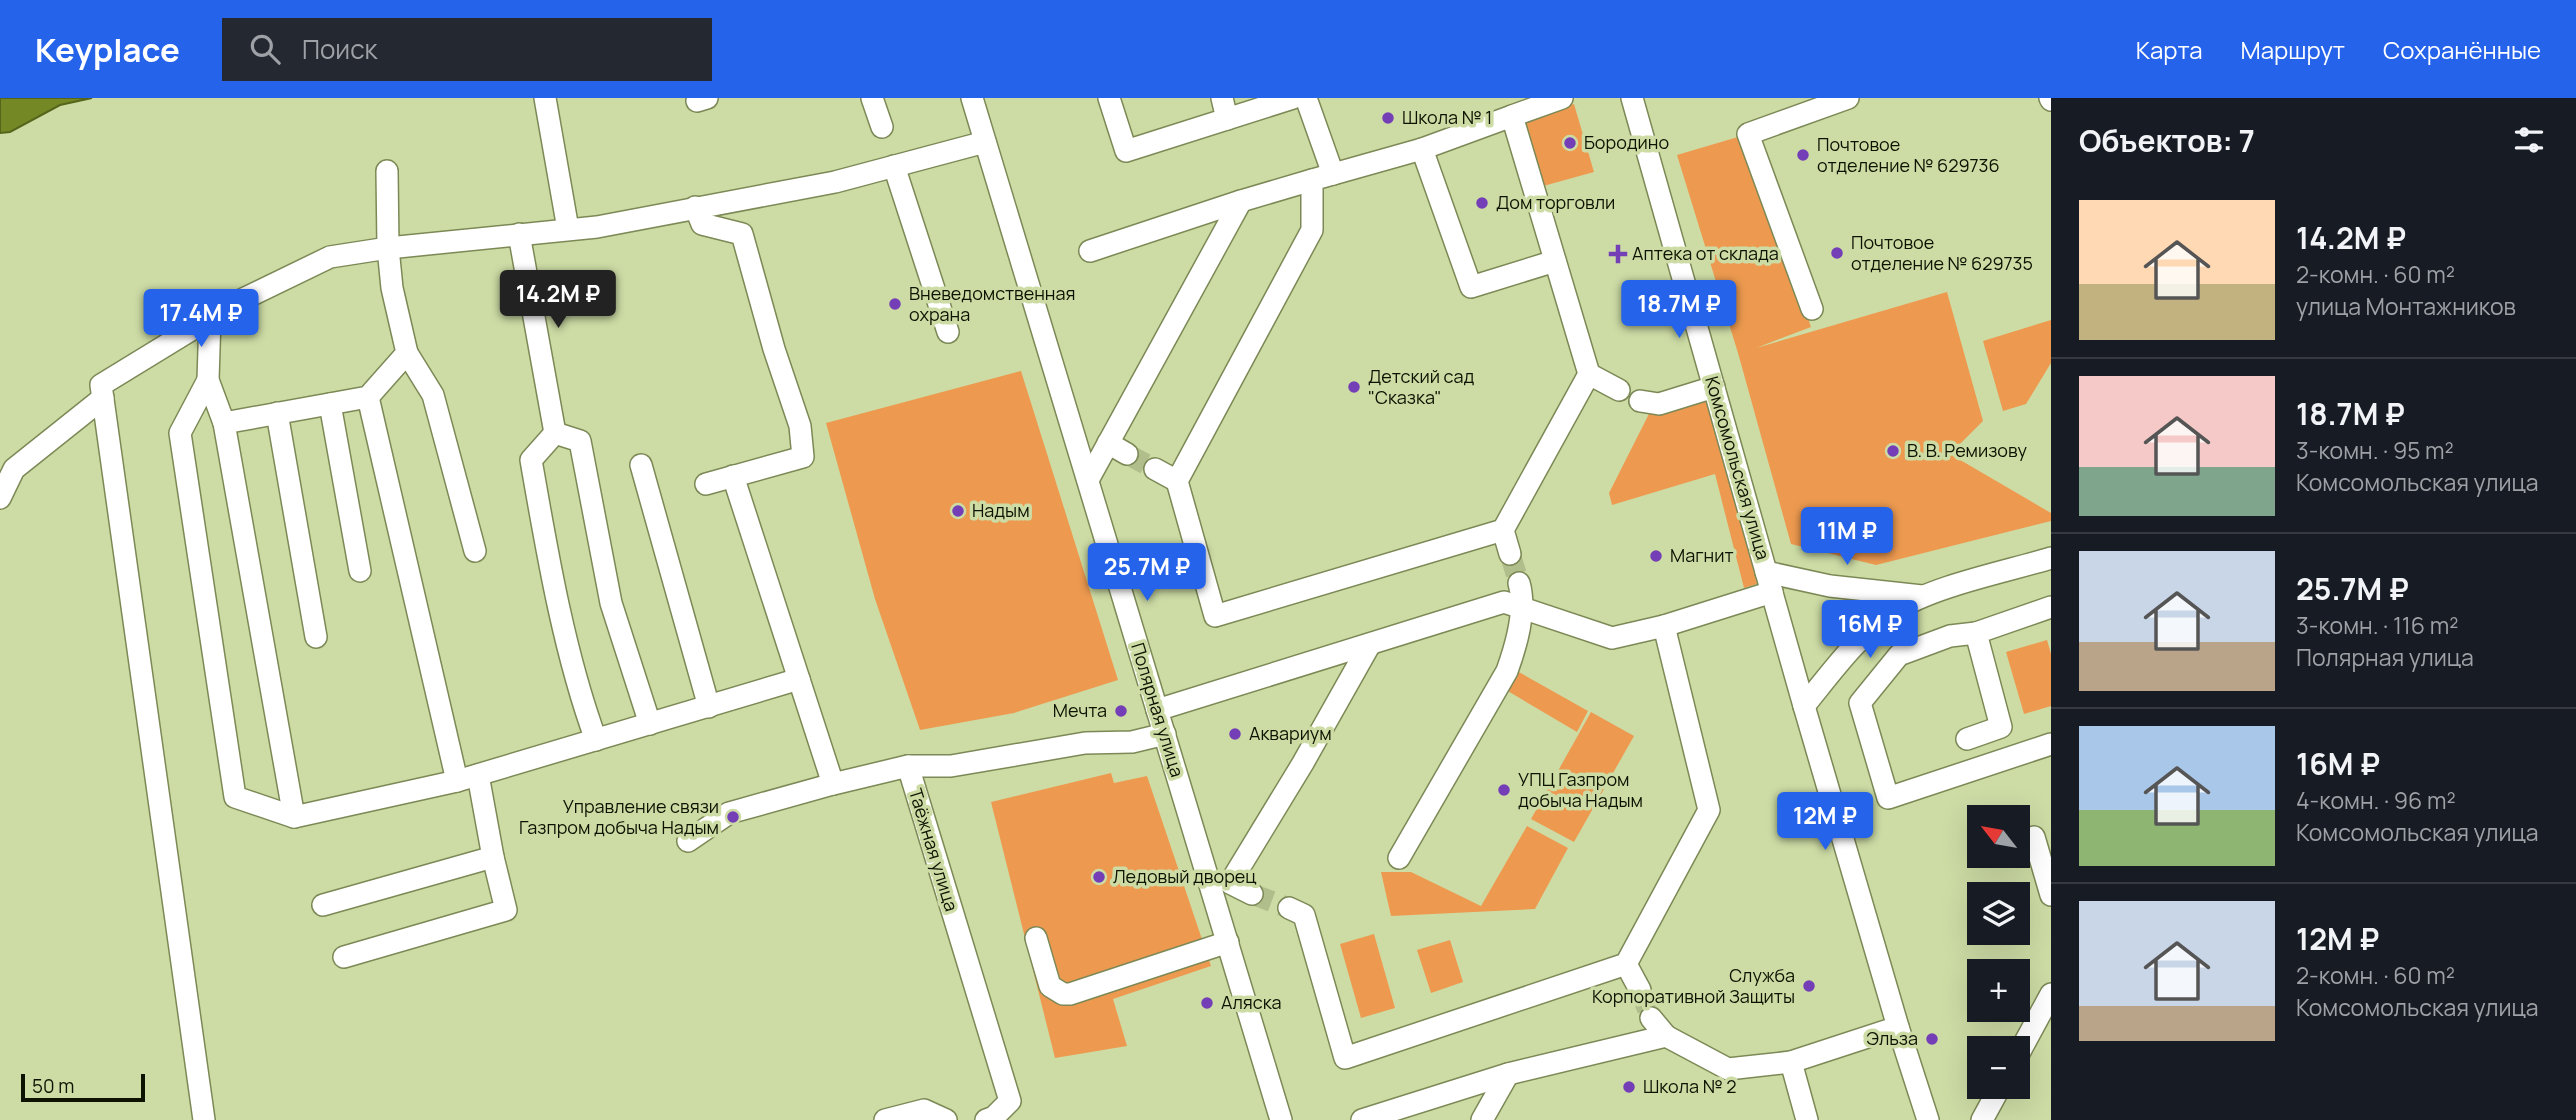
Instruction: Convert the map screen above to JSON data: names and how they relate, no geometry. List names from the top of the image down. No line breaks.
{"streets":{"street":["Комсомольская улица","Полярная улица","Таёжная улица"]},"crossings":[["Полярная улица","Таёжная улица"]],"places":{"other":["Школа № 1","Бородино","Почтовое отделение № 629736","Дом торговли","Почтовое отделение № 629735","Вневедомственная охрана","Детский сад \"Сказка\"","В. В. Ремизову","Надым","Магнит","Мечта","Аквариум","УПЦ Газпром добыча Надым","Управление связи Газпром добыча Надым","Ледовый дворец","Служба Корпоративной Защиты","Аляска","Эльза","Школа № 2"],"health":["Аптека от склада"]},"scale_bar":"50 m","north":"top left","page":{"header":"Keyplace","search":"Поиск","nav":["Карта","Маршрут","Сохранённые"],"heading":"Объектов: 7","list":[{"name":"14.2M ₽","note":"2-комн. · 60 m² · улица Монтажников"},{"name":"18.7M ₽","note":"3-комн. · 95 m² · Комсомольская улица"},{"name":"25.7M ₽","note":"3-комн. · 116 m² · Полярная улица"},{"name":"16M ₽","note":"4-комн. · 96 m² · Комсомольская улица"},{"name":"12M ₽","note":"2-комн. · 60 m² · Комсомольская улица"}],"price":["14.2M ₽","18.7M ₽","17.4M ₽","11M ₽","25.7M ₽","16M ₽","12M ₽"],"map_buttons":["+","−"],"scale":"50 m"}}
